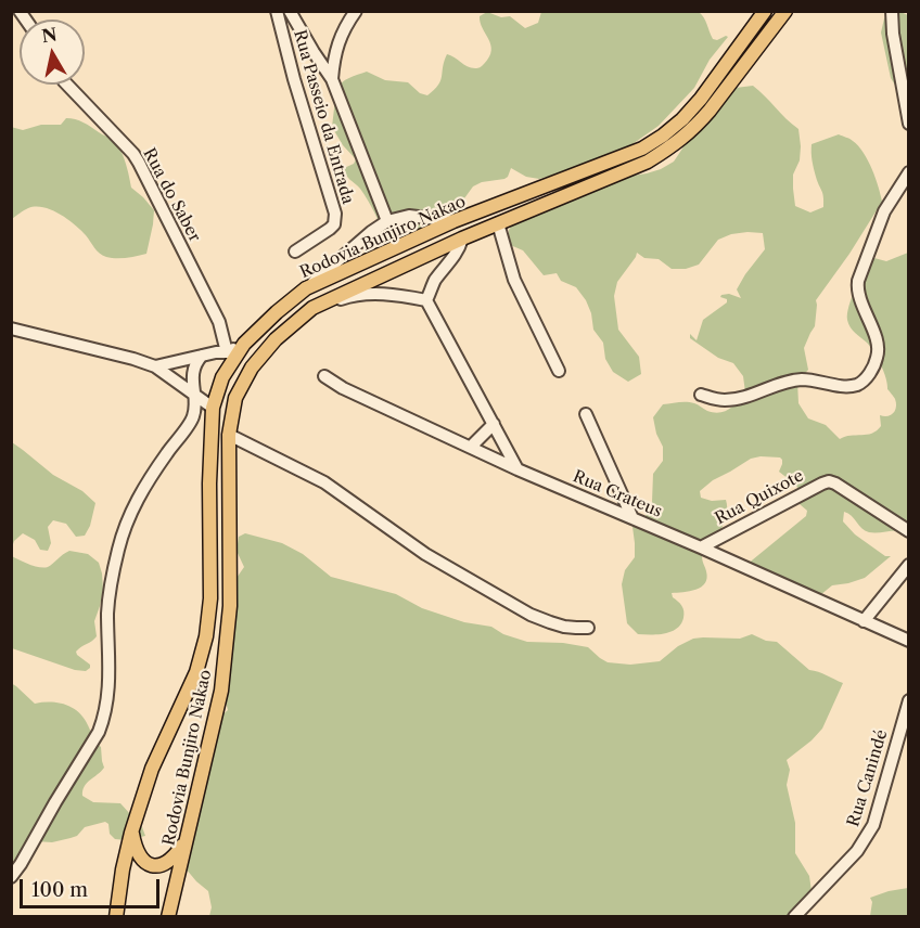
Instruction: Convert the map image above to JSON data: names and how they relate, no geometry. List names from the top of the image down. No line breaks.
{"streets":{"main road":["Rodovia Bunjiro Nakao"],"street":["Rua Passeio da Entrada","Rua do Saber","Rua Crateus","Rua Quixote","Rua Canindé"]},"crossings":[["Rua Crateus","Rua Quixote"]],"scale_bar":"100 m","north":"top"}
